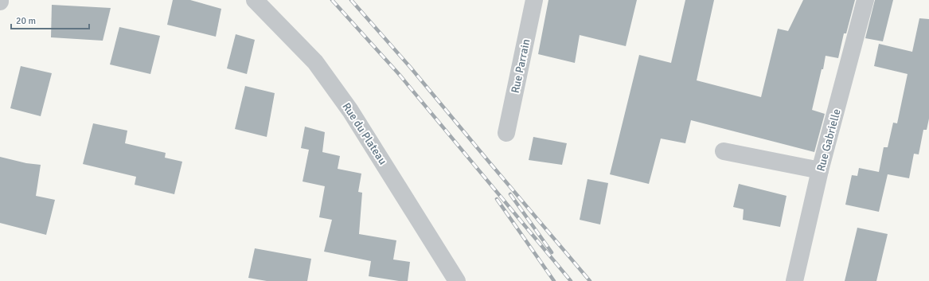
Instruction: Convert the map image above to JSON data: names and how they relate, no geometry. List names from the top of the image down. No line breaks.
{"streets":{"street":["Rue Parrain","Rue du Plateau","Rue Gabrielle"]},"scale_bar":"20 m"}
